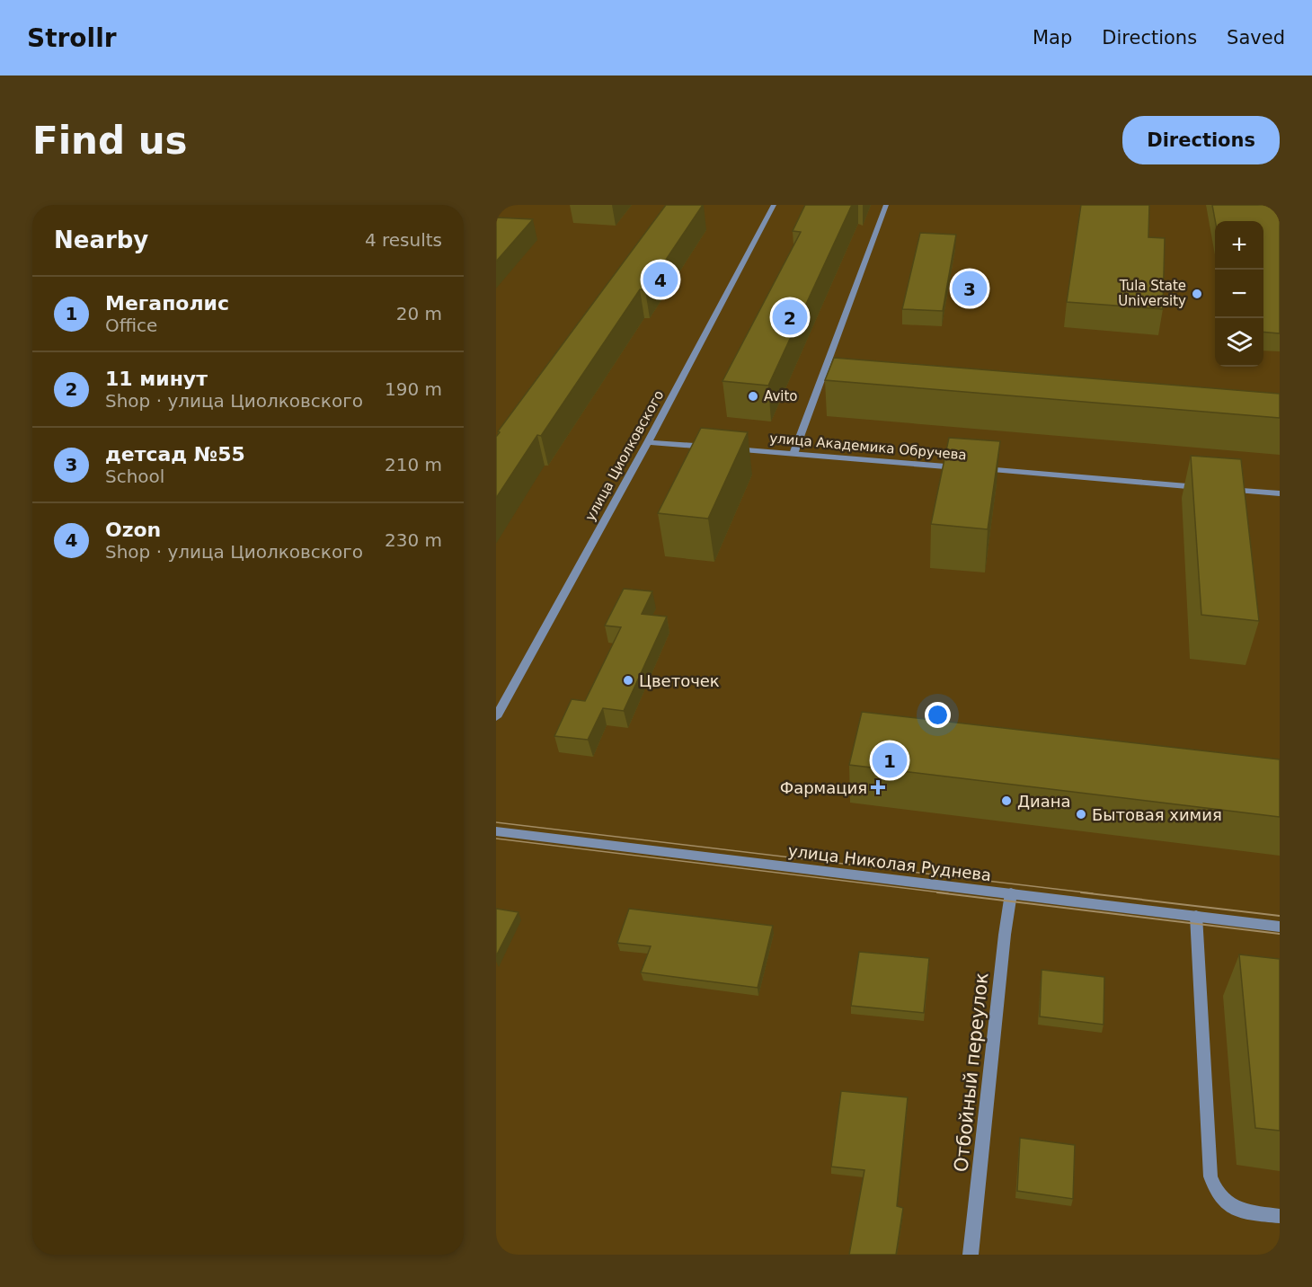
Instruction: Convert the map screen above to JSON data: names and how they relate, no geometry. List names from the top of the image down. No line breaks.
{"streets":{"street":["улица Академика Обручева","улица Циолковского","улица Николая Руднева","Отбойный переулок"]},"crossings":[["улица Николая Руднева","Отбойный переулок"]],"places":{"other":["Tula State University","Avito","Цветочек","Диана","Бытовая химия"],"health":["Фармация"]},"page":{"header":"Strollr","nav":["Map","Directions","Saved"],"buttons":"Directions","title":"Find us","heading":["Nearby","4 results"],"map_buttons":["+","−"],"pins":["4","3","2","1"],"list":[{"mark":"1","name":"Мегаполис","note":"Office","value":"20 m"},{"mark":"2","name":"11 минут","note":"Shop · улица Циолковского","value":"190 m"},{"mark":"3","name":"детсад №55","note":"School","value":"210 m"},{"mark":"4","name":"Ozon","note":"Shop · улица Циолковского","value":"230 m"}]}}
